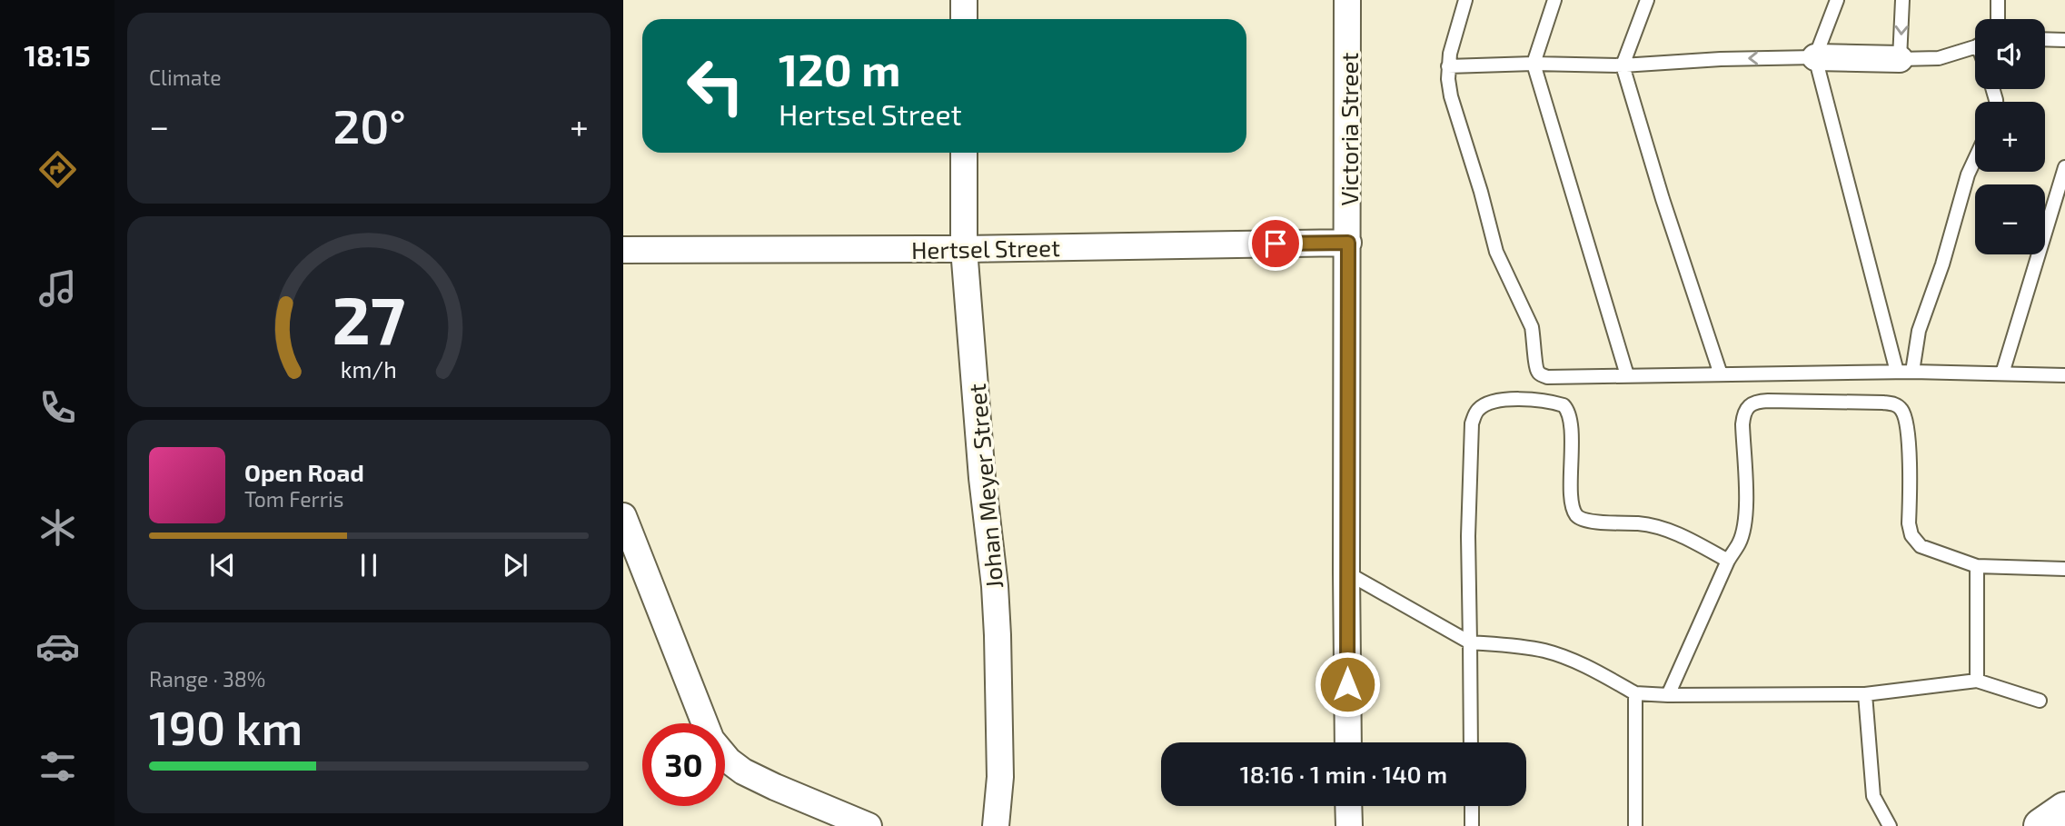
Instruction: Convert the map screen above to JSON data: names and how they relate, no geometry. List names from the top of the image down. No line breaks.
{"streets":{"street":["Victoria Street","Hertsel Street","Johan Meyer Street"]},"crossings":[["Victoria Street","Hertsel Street"],["Hertsel Street","Johan Meyer Street"]],"page":{"tabs":"18:15","tile":["Climate",["Range · 38%","190 km"]],"map_buttons":["+","−"],"turn":["120 m","Hertsel Street"],"heat":["−","20°","+"],"song":["Open Road","Tom Ferris"],"limit":"30","trip":"18:16 · 1 min · 140 m","gauge":["27","km/h"]}}
